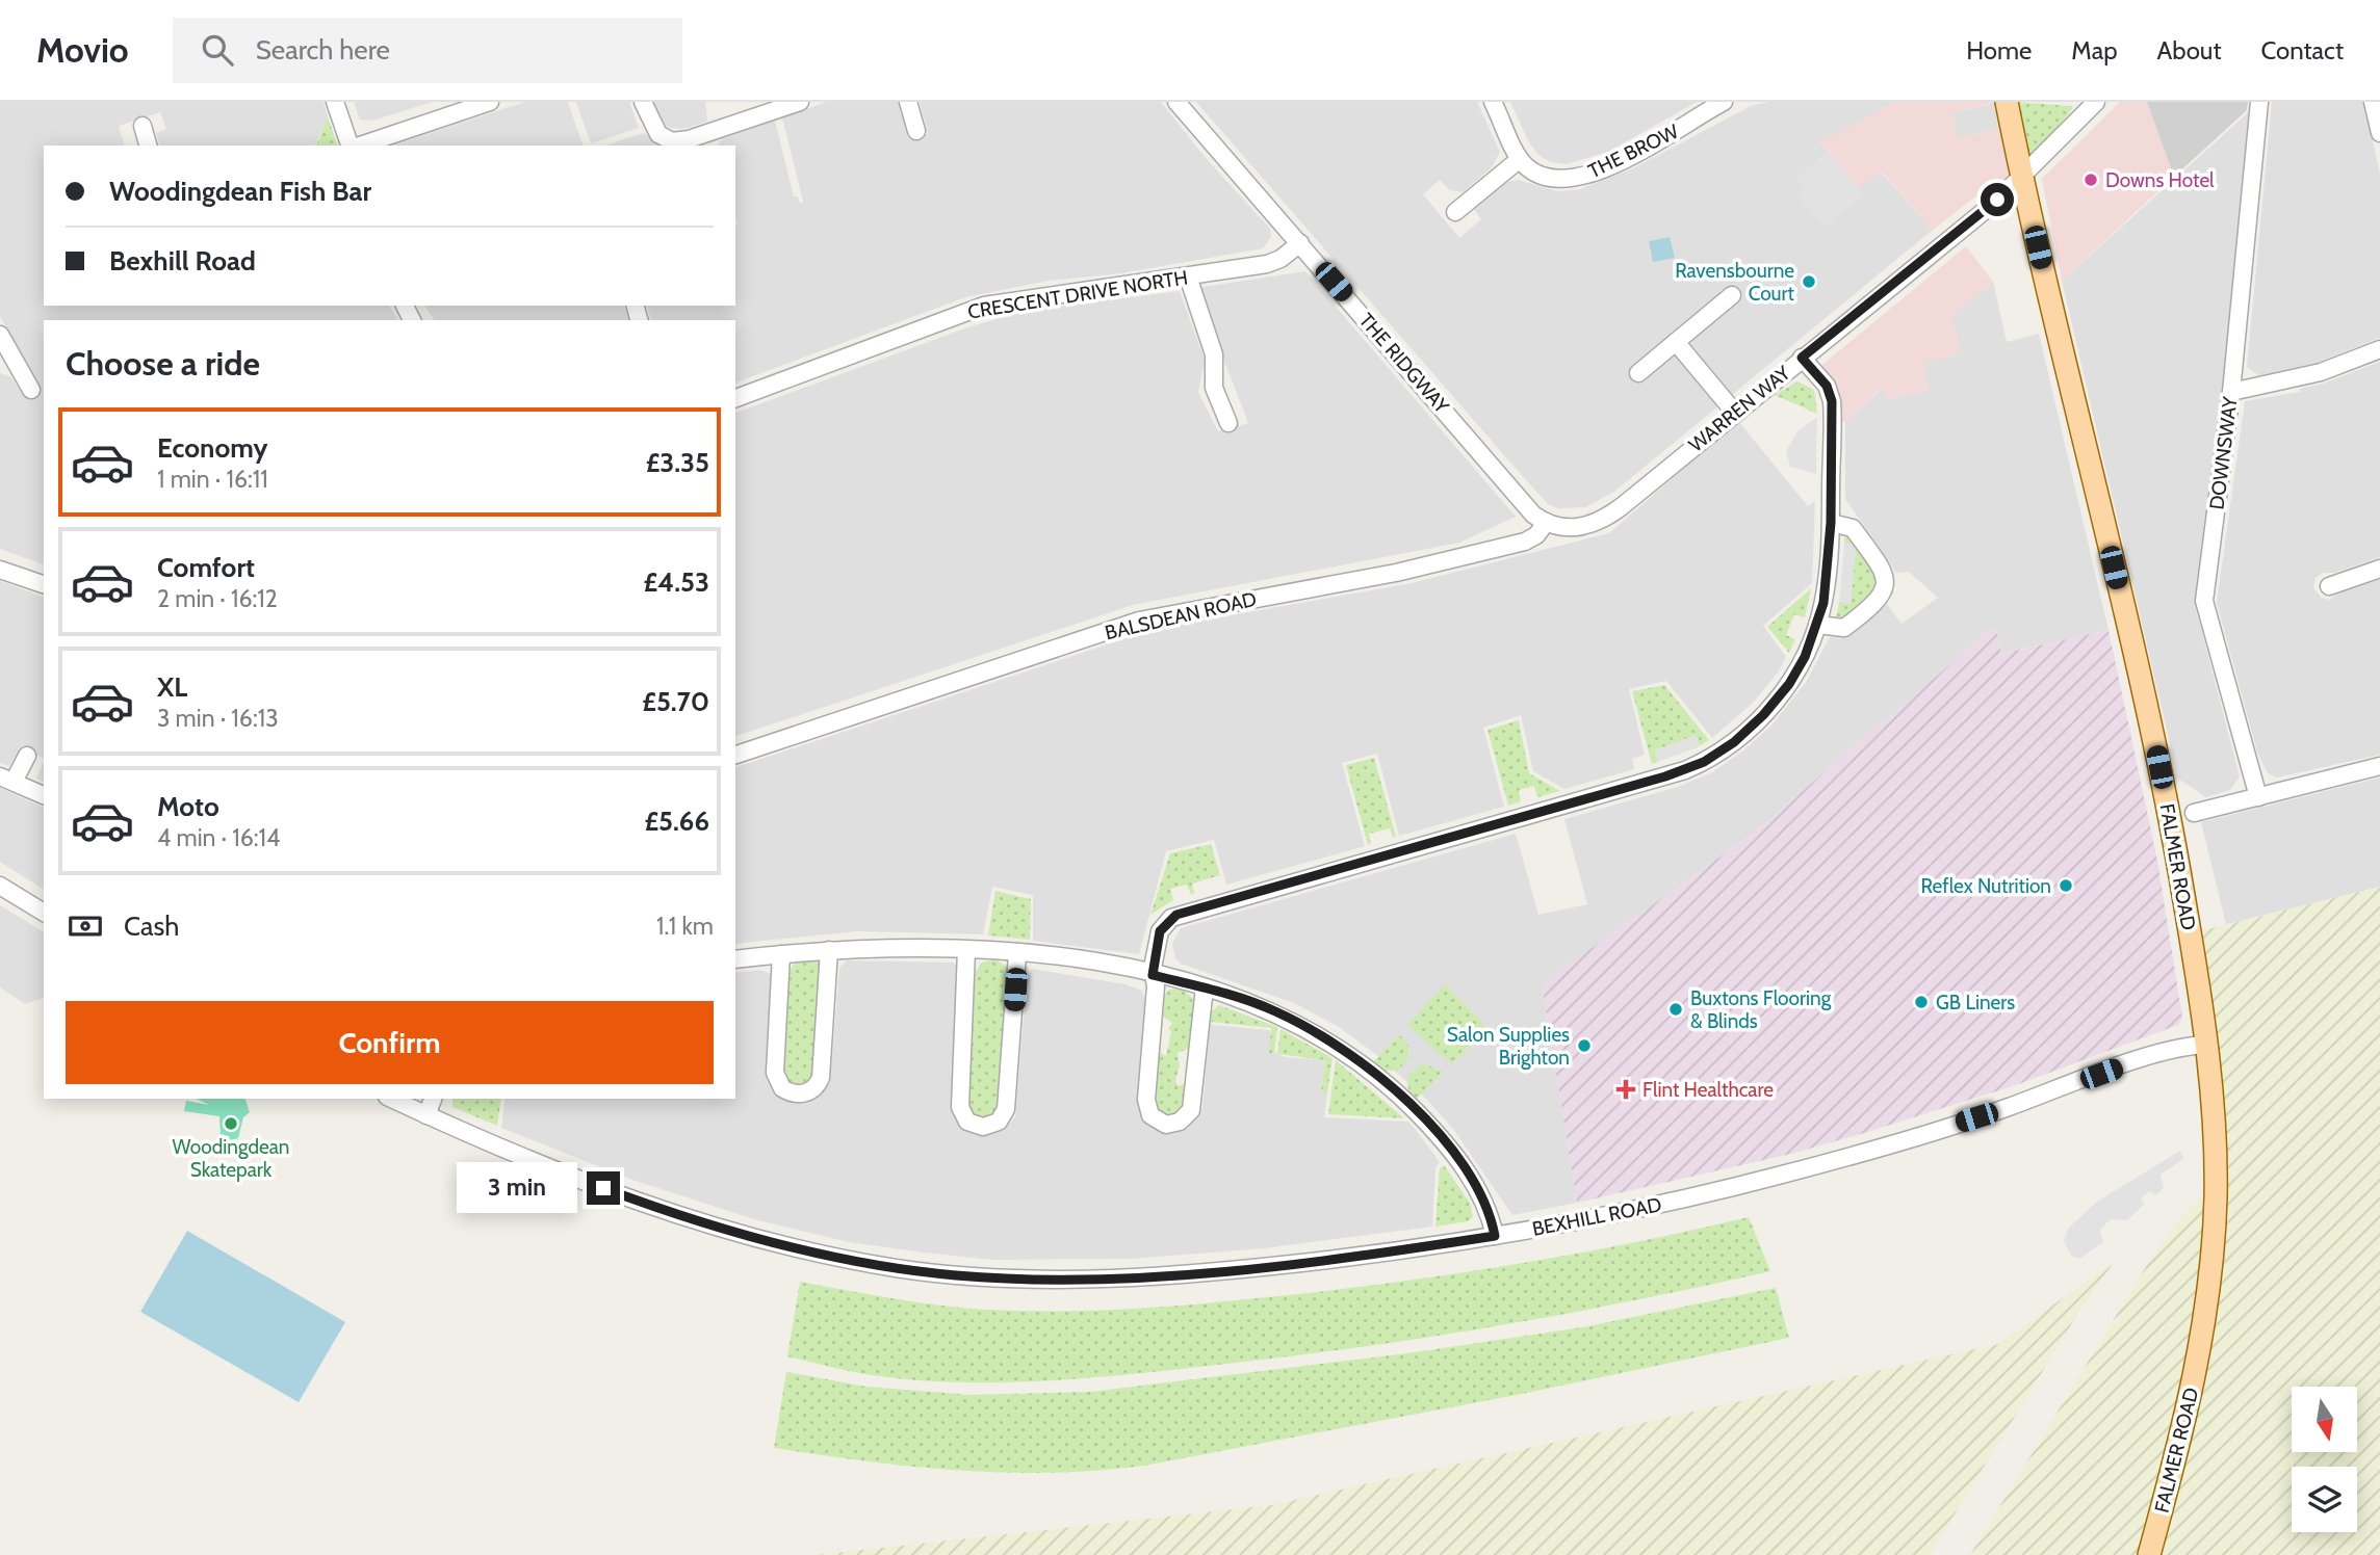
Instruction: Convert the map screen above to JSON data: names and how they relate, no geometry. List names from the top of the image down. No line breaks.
{"streets":{"main road":["FALMER ROAD"],"street":["THE BROW","CRESCENT DRIVE NORTH","THE RIDGWAY","WARREN WAY","DOWNSWAY","BALSDEAN ROAD","BEXHILL ROAD"]},"crossings":[["CRESCENT DRIVE NORTH","THE RIDGWAY"],["THE RIDGWAY","WARREN WAY"],["THE RIDGWAY","BALSDEAN ROAD"],["WARREN WAY","BALSDEAN ROAD"],["WARREN WAY","FALMER ROAD"],["FALMER ROAD","BEXHILL ROAD"]],"places":{"other":["Downs Hotel","Ravensbourne Court","Reflex Nutrition","GB Liners","Buxtons Flooring & Blinds","Salon Supplies Brighton","Woodingdean Skatepark"],"health":["Flint Healthcare"]},"north":"bottom","page":{"header":"Movio","search":"Search here","nav":["Home","Map","About","Contact"],"banner":["Woodingdean Fish Bar","Bexhill Road"],"heading":"Choose a ride","list":[{"name":"Economy","note":"1 min · 16:11","value":"£3.35"},{"name":"Comfort","note":"2 min · 16:12","value":"£4.53"},{"name":"XL","note":"3 min · 16:13","value":"£5.70"},{"name":"Moto","note":"4 min · 16:14","value":"£5.66"}],"pay":["Cash","1.1 km"],"buttons":"Confirm","bubble":"3 min"}}
